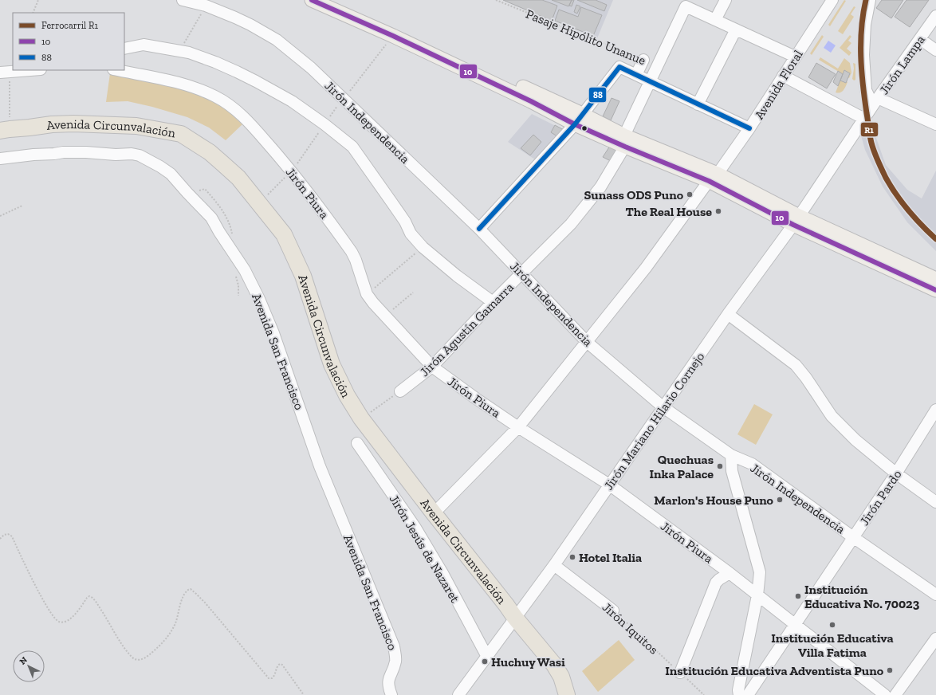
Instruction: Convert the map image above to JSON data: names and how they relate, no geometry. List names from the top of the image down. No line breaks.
{"streets":{"highway":["Avenida Circunvalación"],"street":["Jirón Lampa","Avenida Floral","Jirón Independencia","Jirón Piura","Jirón Agustín Gamarra","Avenida San Francisco","Jirón Mariano Hilario Cornejo","Jirón Pardo","Jirón Jesús de Nazaret","Jirón Iquitos"],"path":["Pasaje Hipólito Unanue"]},"crossings":[["Jirón Lampa","Jirón Mariano Hilario Cornejo"],["Avenida Floral","Jirón Independencia"],["Avenida Floral","Avenida Circunvalación"],["Avenida Floral","Jirón Piura"],["Jirón Independencia","Jirón Agustín Gamarra"],["Jirón Independencia","Jirón Mariano Hilario Cornejo"],["Jirón Independencia","Jirón Pardo"],["Avenida Circunvalación","Jirón Mariano Hilario Cornejo"],["Jirón Piura","Jirón Agustín Gamarra"],["Jirón Piura","Jirón Mariano Hilario Cornejo"],["Jirón Piura","Jirón Pardo"],["Jirón Mariano Hilario Cornejo","Jirón Iquitos"]],"places":["Sunass ODS Puno","The Real House","Quechuas Inka Palace","Marlon's House Puno","Hotel Italia","Institución Educativa No. 70023","Institución Educativa Villa Fatima","Huchuy Wasi","Institución Educativa Adventista Puno"],"lines":["rail line R1","transit line 10","transit line 88"],"legend":["Ferrocarril R1","10","88"],"north":"top left"}
